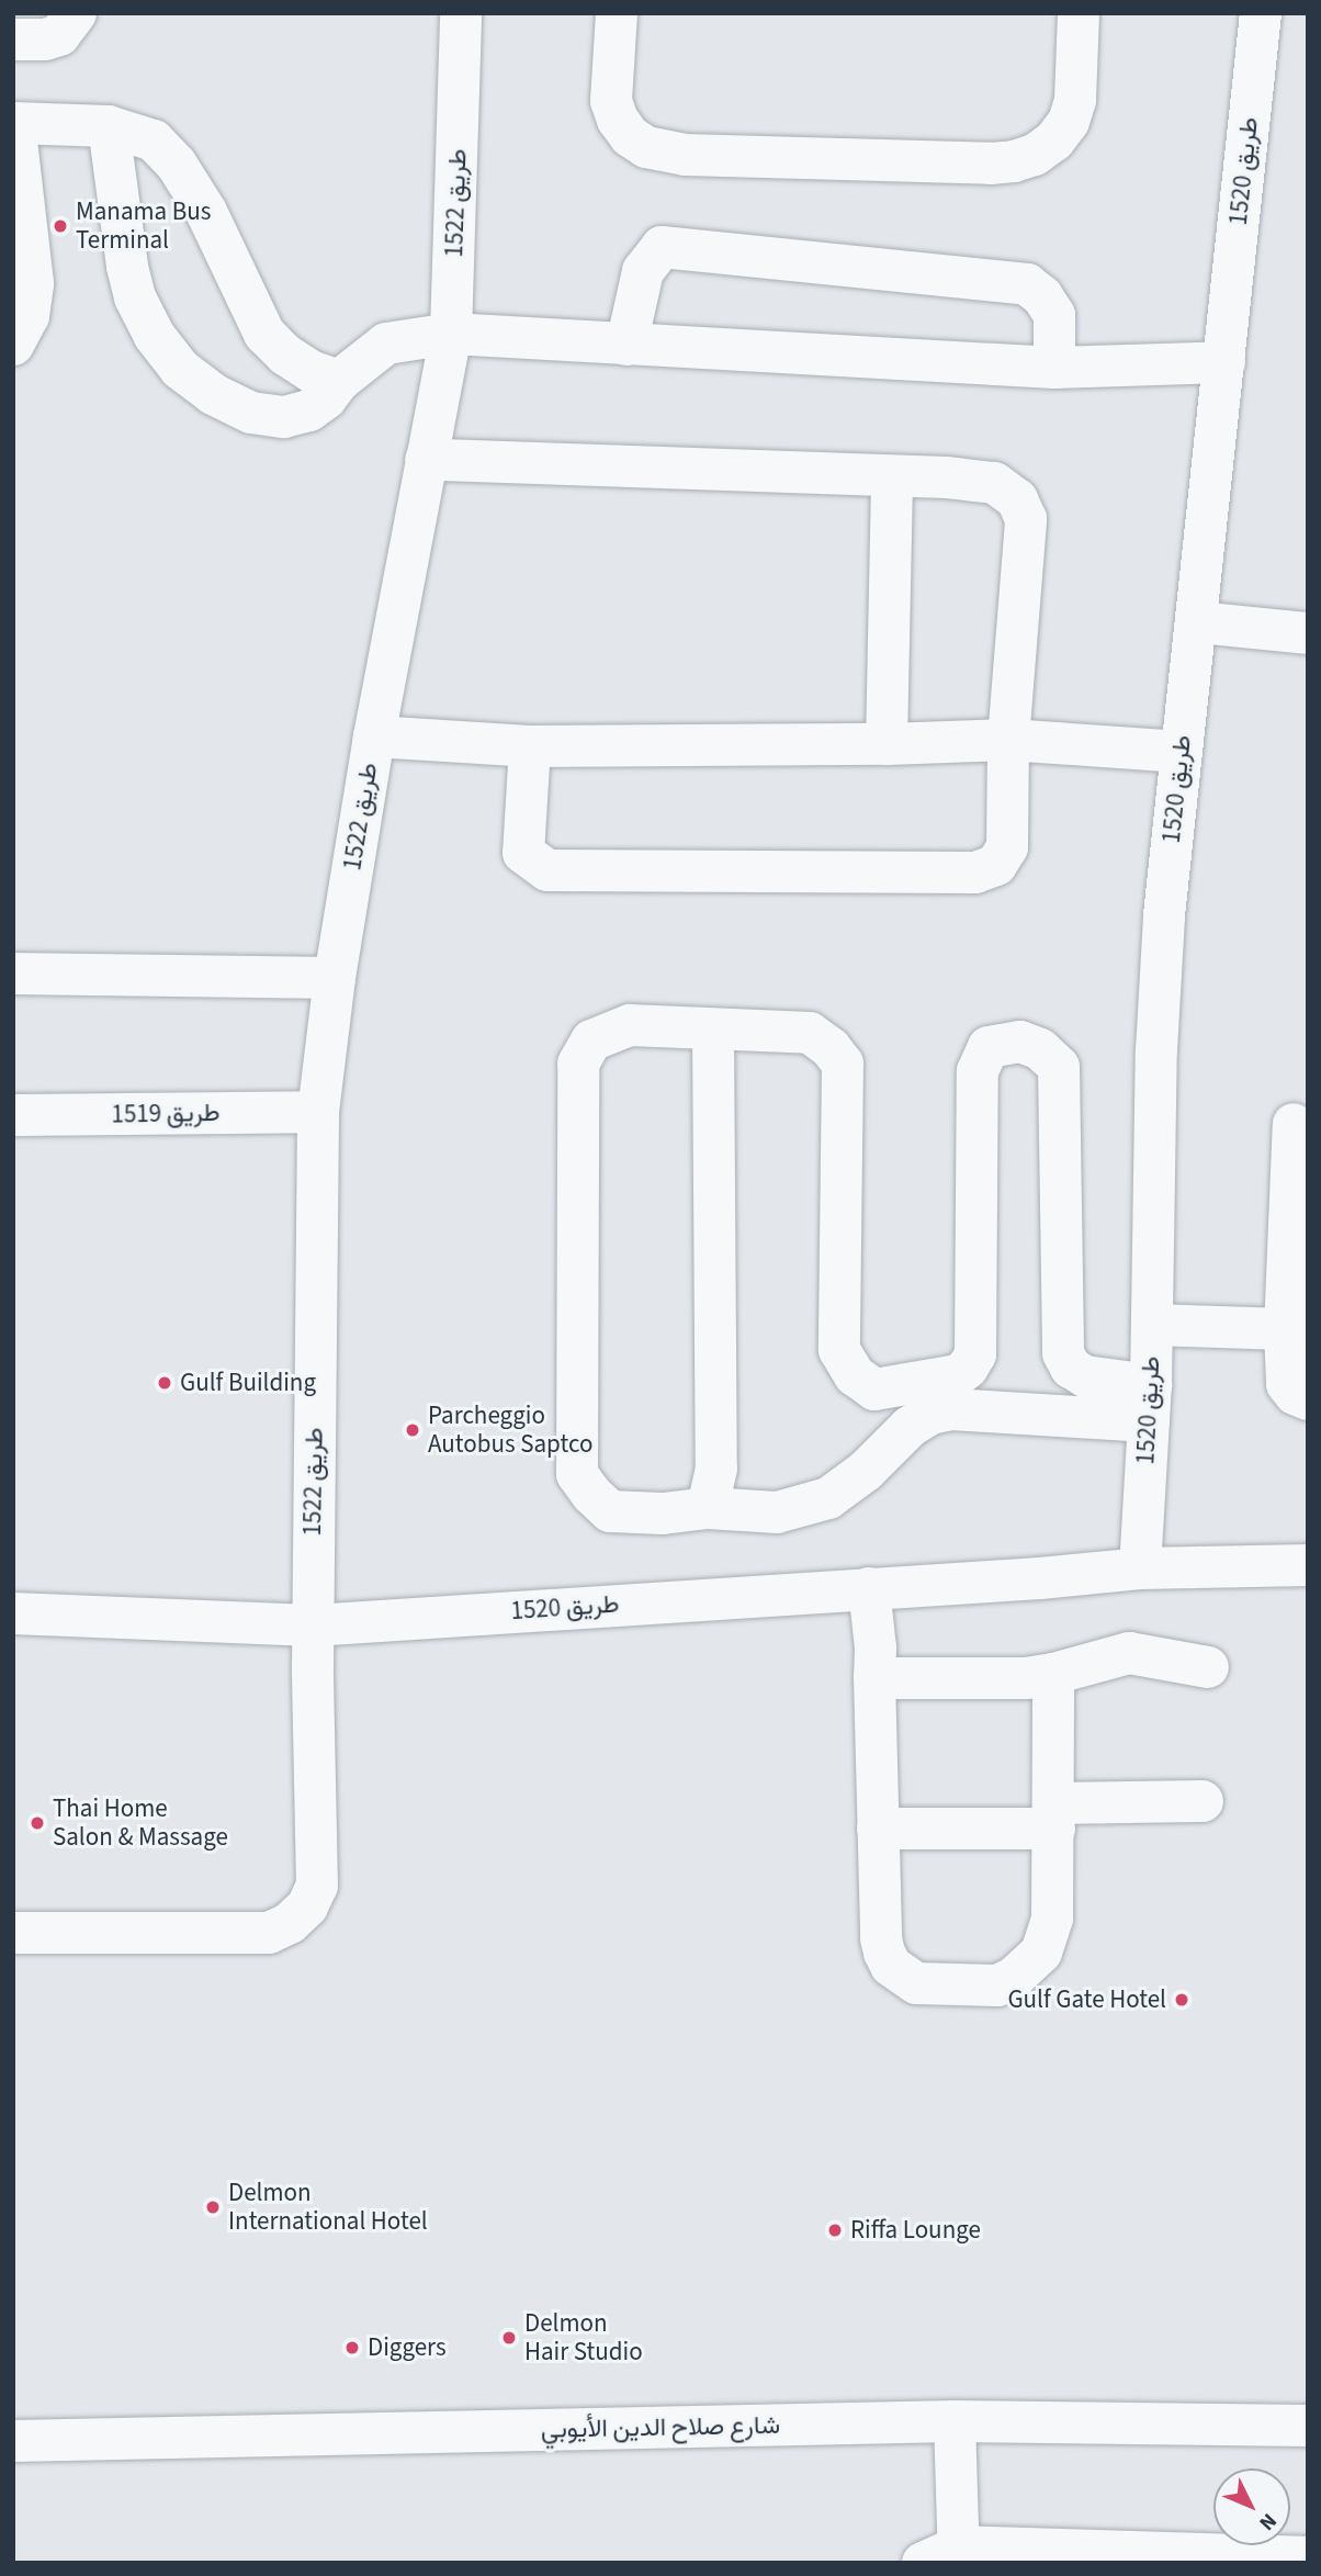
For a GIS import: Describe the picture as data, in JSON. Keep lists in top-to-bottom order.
{
  "streets": {
    "street": [
      "طريق 1520",
      "طريق 1522",
      "طريق 1519",
      "شارع صلاح الدين الأيوبي"
    ]
  },
  "crossings": [
    ["طريق 1520", "طريق 1522"],
    ["طريق 1522", "طريق 1519"]
  ],
  "places": [
    "Manama Bus Terminal",
    "Gulf Building",
    "Parcheggio Autobus Saptco",
    "Thai Home Salon & Massage",
    "Gulf Gate Hotel",
    "Delmon International Hotel",
    "Riffa Lounge",
    "Delmon Hair Studio",
    "Diggers"
  ],
  "north": "bottom right"
}
